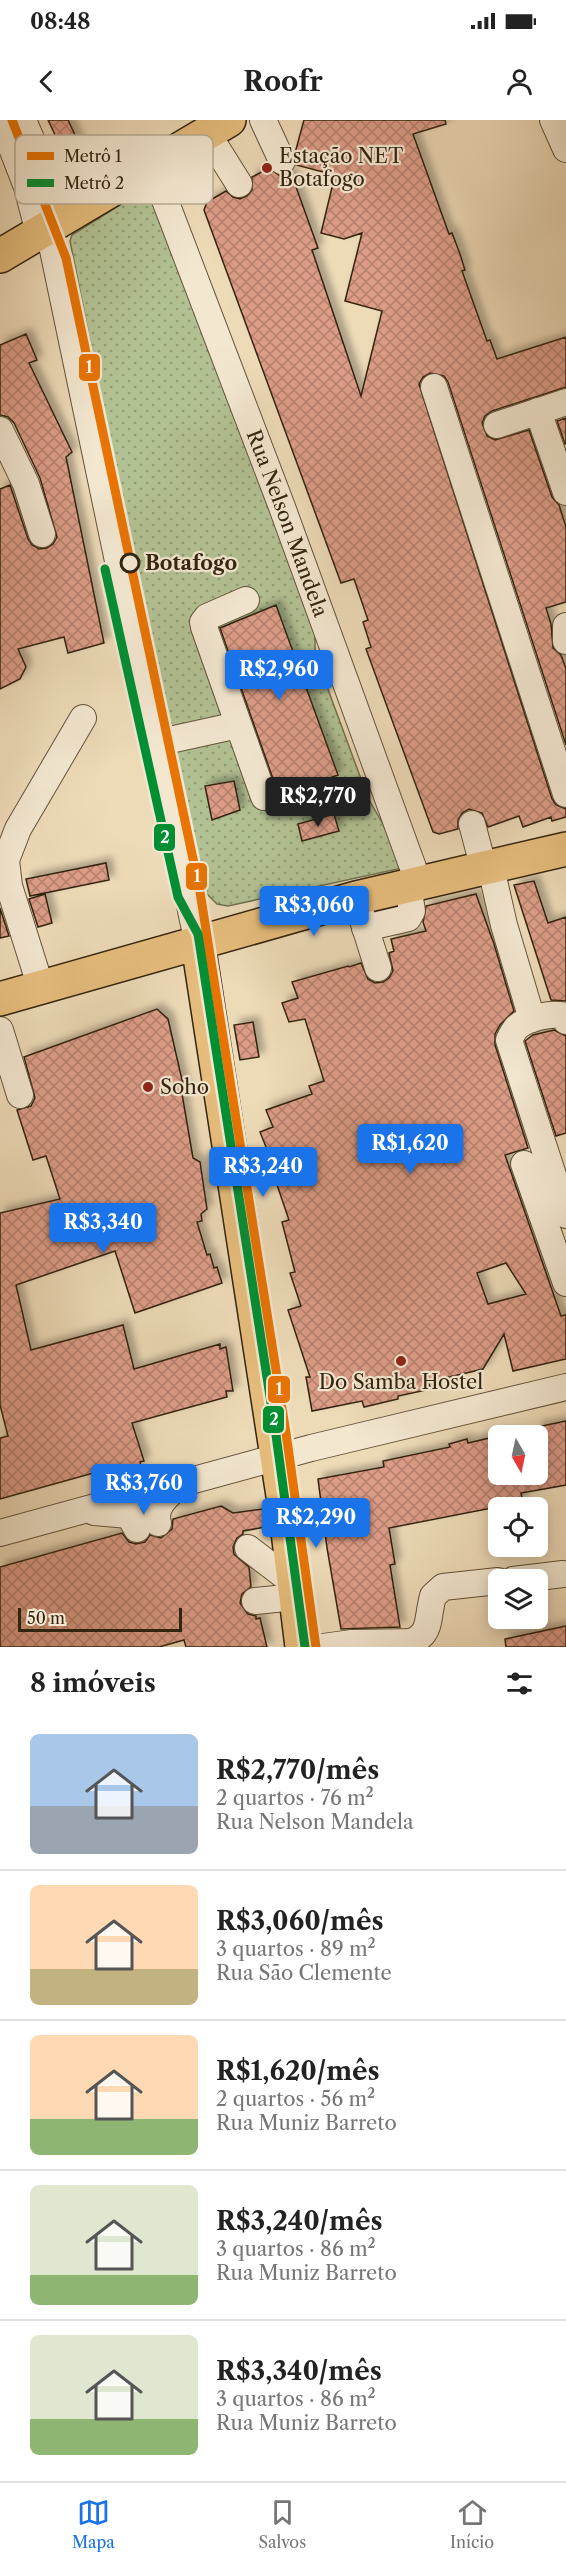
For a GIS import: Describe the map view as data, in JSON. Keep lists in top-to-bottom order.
{
  "streets": {
    "street": ["Rua Nelson Mandela"]
  },
  "places": [
    "Estação NET Botafogo",
    "Botafogo",
    "Soho",
    "Do Samba Hostel"
  ],
  "lines": ["metro line 1", "metro line 2"],
  "legend": ["Metrô 1", "Metrô 2"],
  "scale_bar": "50 m",
  "north": "bottom",
  "page": {
    "status": "08:48",
    "header": "Roofr",
    "price": [
      "R$2,960",
      "R$2,770",
      "R$3,060",
      "R$1,620",
      "R$3,240",
      "R$3,340",
      "R$3,760",
      "R$2,290"
    ],
    "scale": "50 m",
    "heading": "8 imóveis",
    "list": [
      {
        "name": "R$2,770/mês",
        "note": "2 quartos · 76 m² · Rua Nelson Mandela"
      },
      {
        "name": "R$3,060/mês",
        "note": "3 quartos · 89 m² · Rua São Clemente"
      },
      {
        "name": "R$1,620/mês",
        "note": "2 quartos · 56 m² · Rua Muniz Barreto"
      },
      {
        "name": "R$3,240/mês",
        "note": "3 quartos · 86 m² · Rua Muniz Barreto"
      },
      {
        "name": "R$3,340/mês",
        "note": "3 quartos · 86 m² · Rua Muniz Barreto"
      }
    ],
    "tabs": ["Mapa", "Salvos", "Início"]
  }
}
